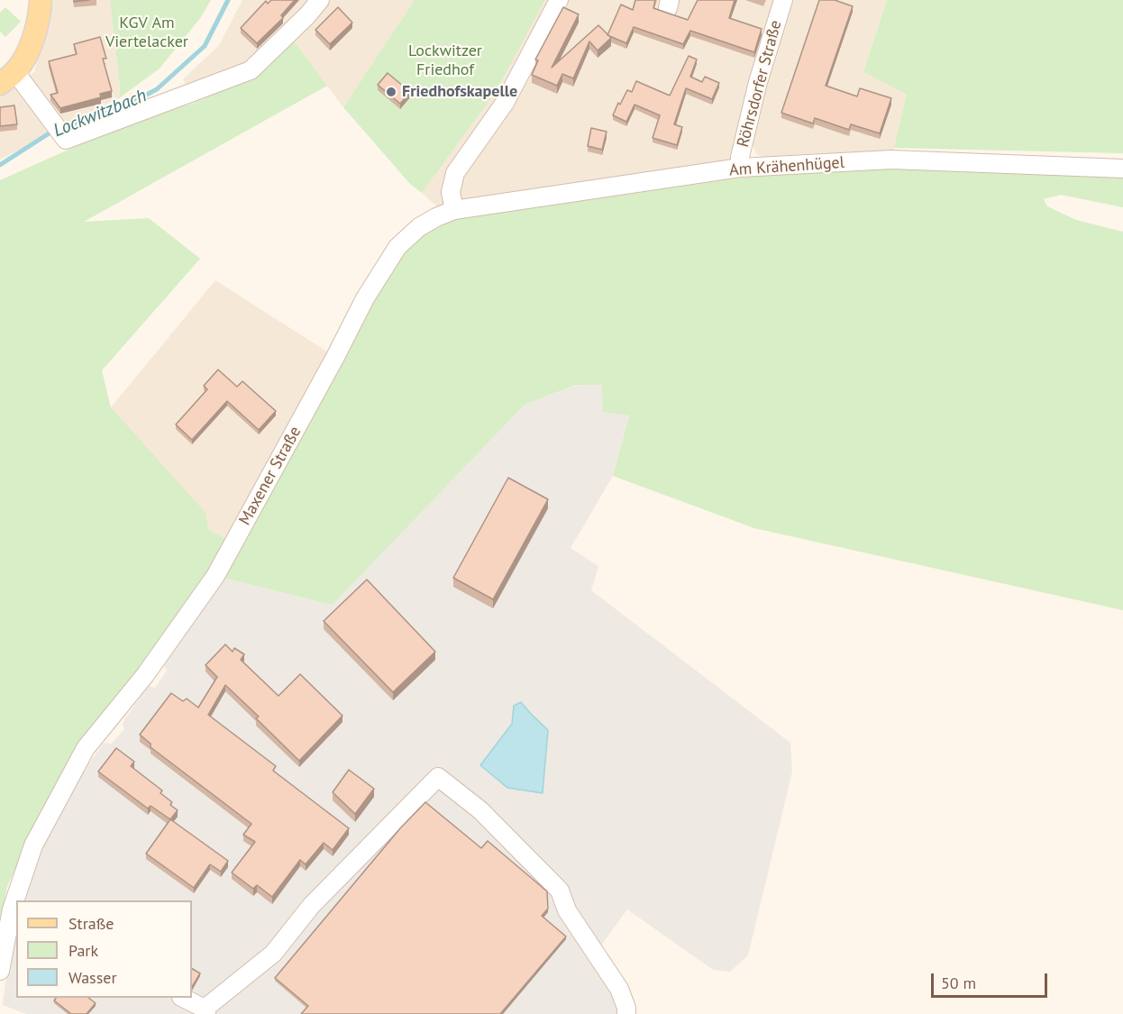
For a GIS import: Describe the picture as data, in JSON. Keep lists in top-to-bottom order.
{
  "streets": {
    "street": ["Röhrsdorfer Straße", "Am Krähenhügel", "Maxener Straße"]
  },
  "crossings": [
    ["Röhrsdorfer Straße", "Am Krähenhügel"],
    ["Am Krähenhügel", "Maxener Straße"]
  ],
  "water": ["Lockwitzbach"],
  "parks": ["KGV Am Viertelacker", "Lockwitzer Friedhof"],
  "places": ["Friedhofskapelle"],
  "legend": ["Straße", "Park", "Wasser"],
  "scale_bar": "50 m"
}
